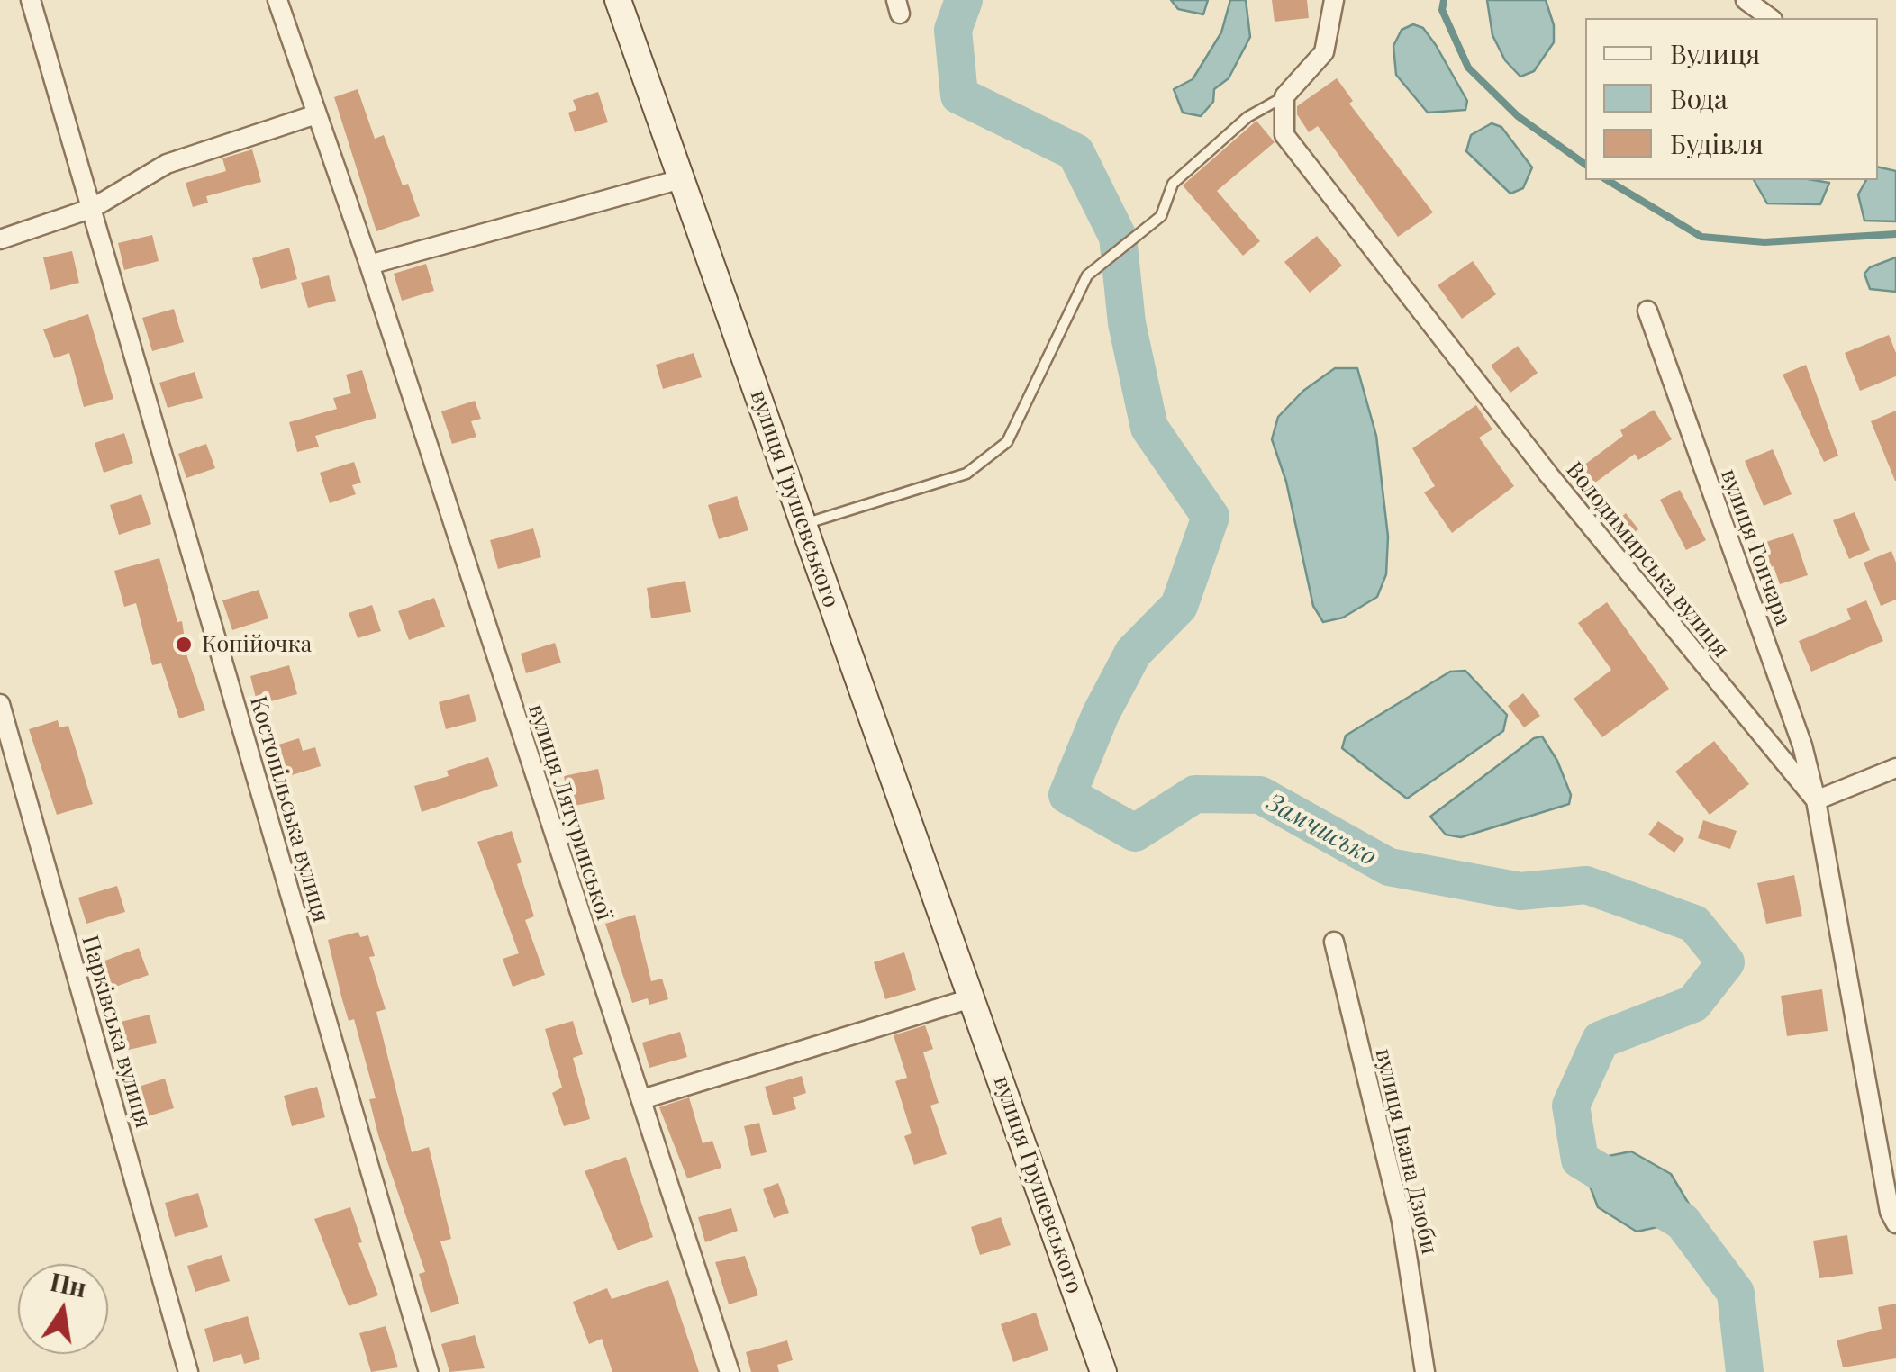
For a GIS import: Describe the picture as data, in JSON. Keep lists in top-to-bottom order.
{
  "streets": {
    "street": [
      "вулиця Грушевського",
      "вулиця Гончара",
      "Володимирська вулиця",
      "Костопільська вулиця",
      "вулиця Лятуринської",
      "Парківська вулиця",
      "вулиця Івана Дзюби"
    ]
  },
  "crossings": [
    ["вулиця Гончара", "Володимирська вулиця"]
  ],
  "water": ["Замчисько"],
  "places": ["Копійочка"],
  "legend": ["Вулиця", "Вода", "Будівля"],
  "north": "top"
}
